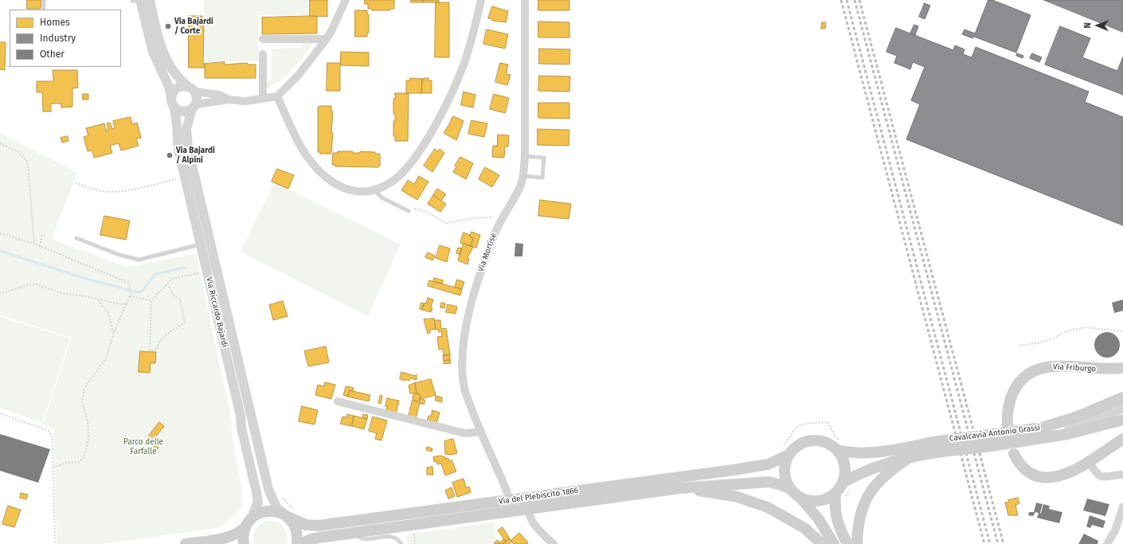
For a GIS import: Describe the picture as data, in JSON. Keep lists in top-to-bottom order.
{
  "streets": {
    "main road": ["Via Friburgo", "Cavalcavia Antonio Grassi", "Via del Plebiscito 1866"],
    "street": ["Via Mortise", "Via Riccardo Bajardi"]
  },
  "crossings": [
    ["Via Mortise", "Via del Plebiscito 1866"],
    ["Via Riccardo Bajardi", "Via del Plebiscito 1866"]
  ],
  "parks": ["Parco delle Farfalle"],
  "places": ["Via Bajardi / Corte", "Via Bajardi / Alpini"],
  "legend": ["Homes", "Industry", "Other"],
  "north": "left"
}
